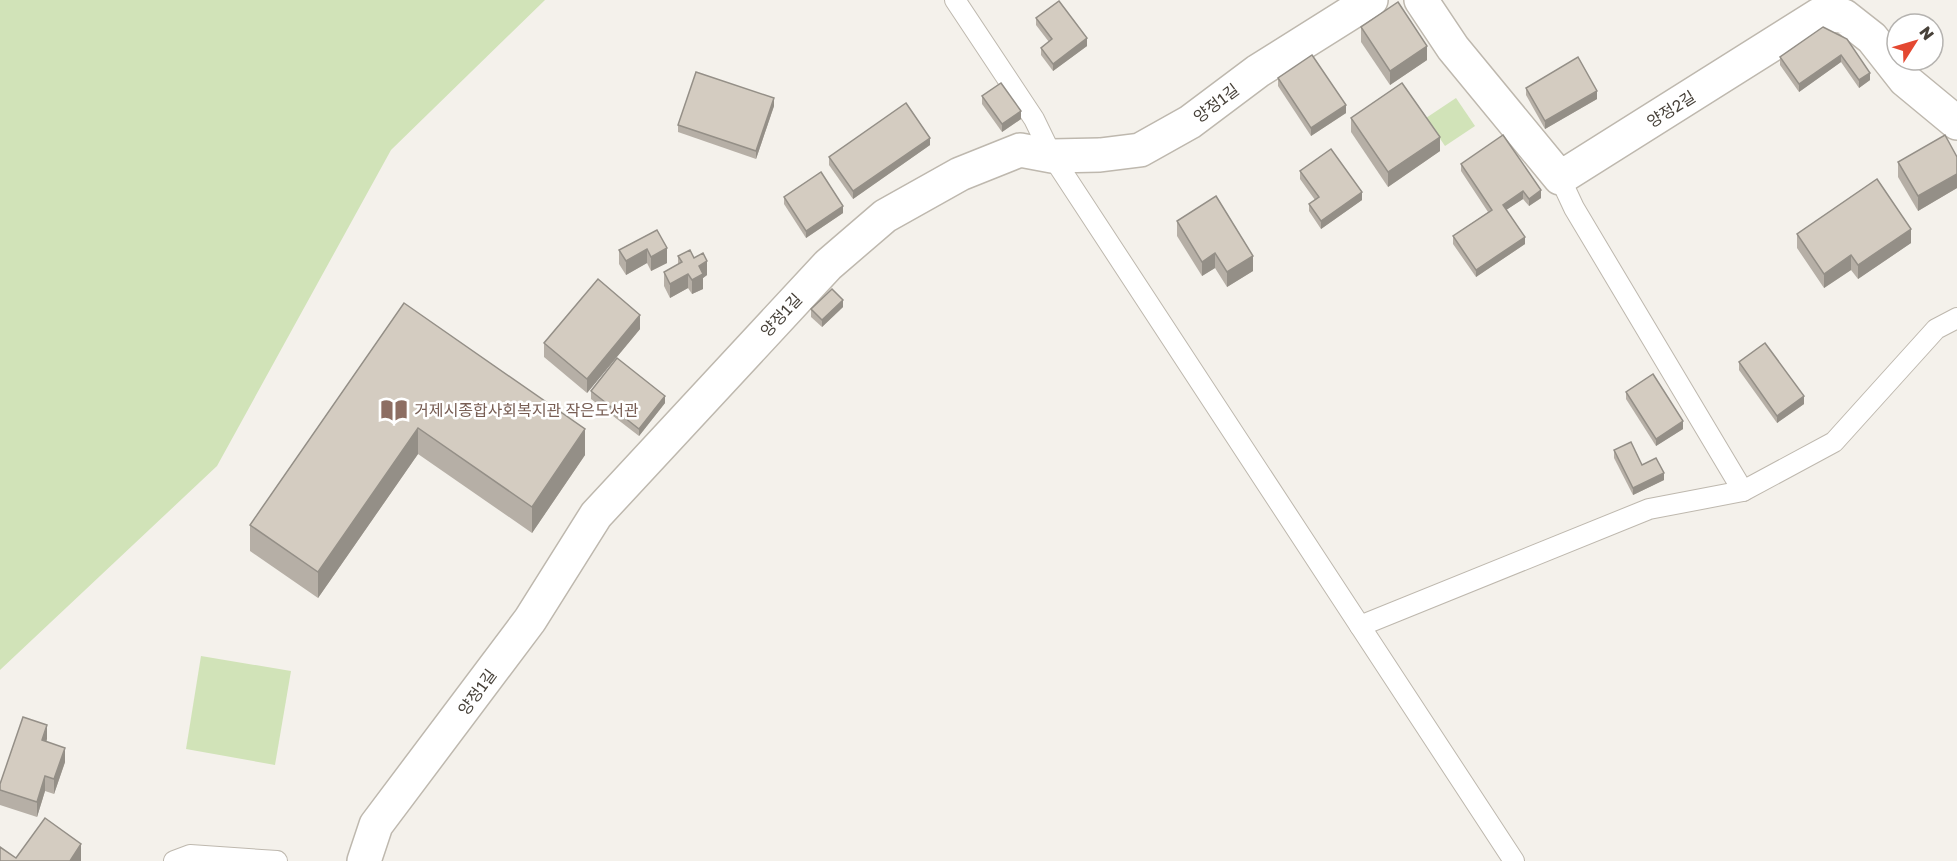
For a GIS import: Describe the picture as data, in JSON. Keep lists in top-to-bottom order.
{
  "streets": {
    "street": ["양정1길", "양정2길"]
  },
  "places": {
    "library": ["거제시종합사회복지관 작은도서관"]
  },
  "north": "top right"
}
